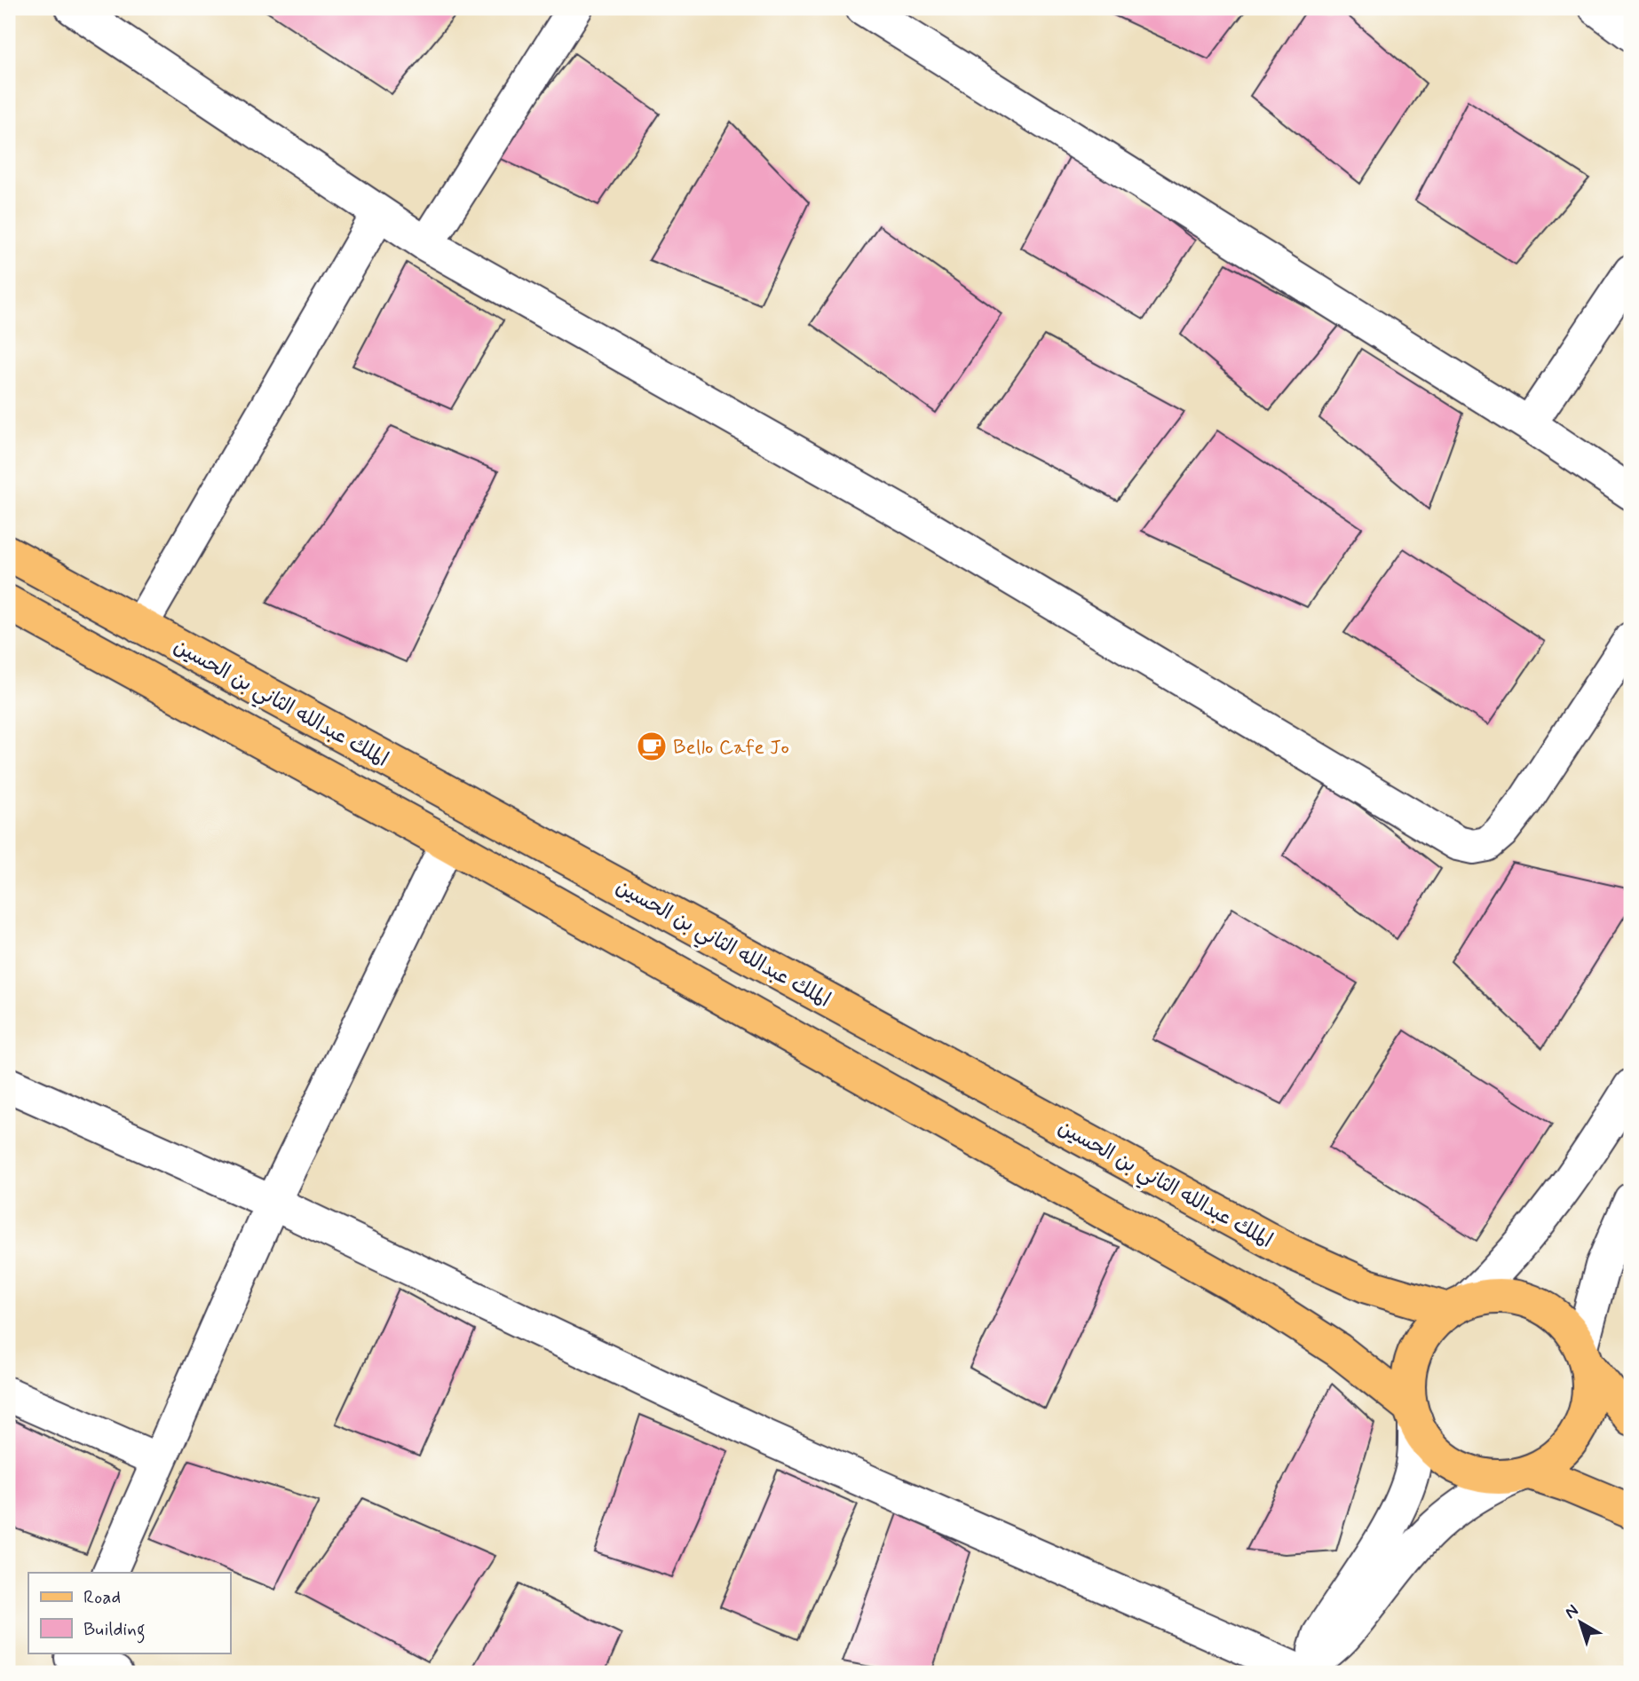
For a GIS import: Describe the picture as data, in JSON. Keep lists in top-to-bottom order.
{
  "streets": {
    "main road": ["الملك عبدالله الثاني بن الحسين"]
  },
  "places": {
    "cafe": ["Bello Cafe Jo"]
  },
  "legend": ["Road", "Building"],
  "north": "top left"
}
